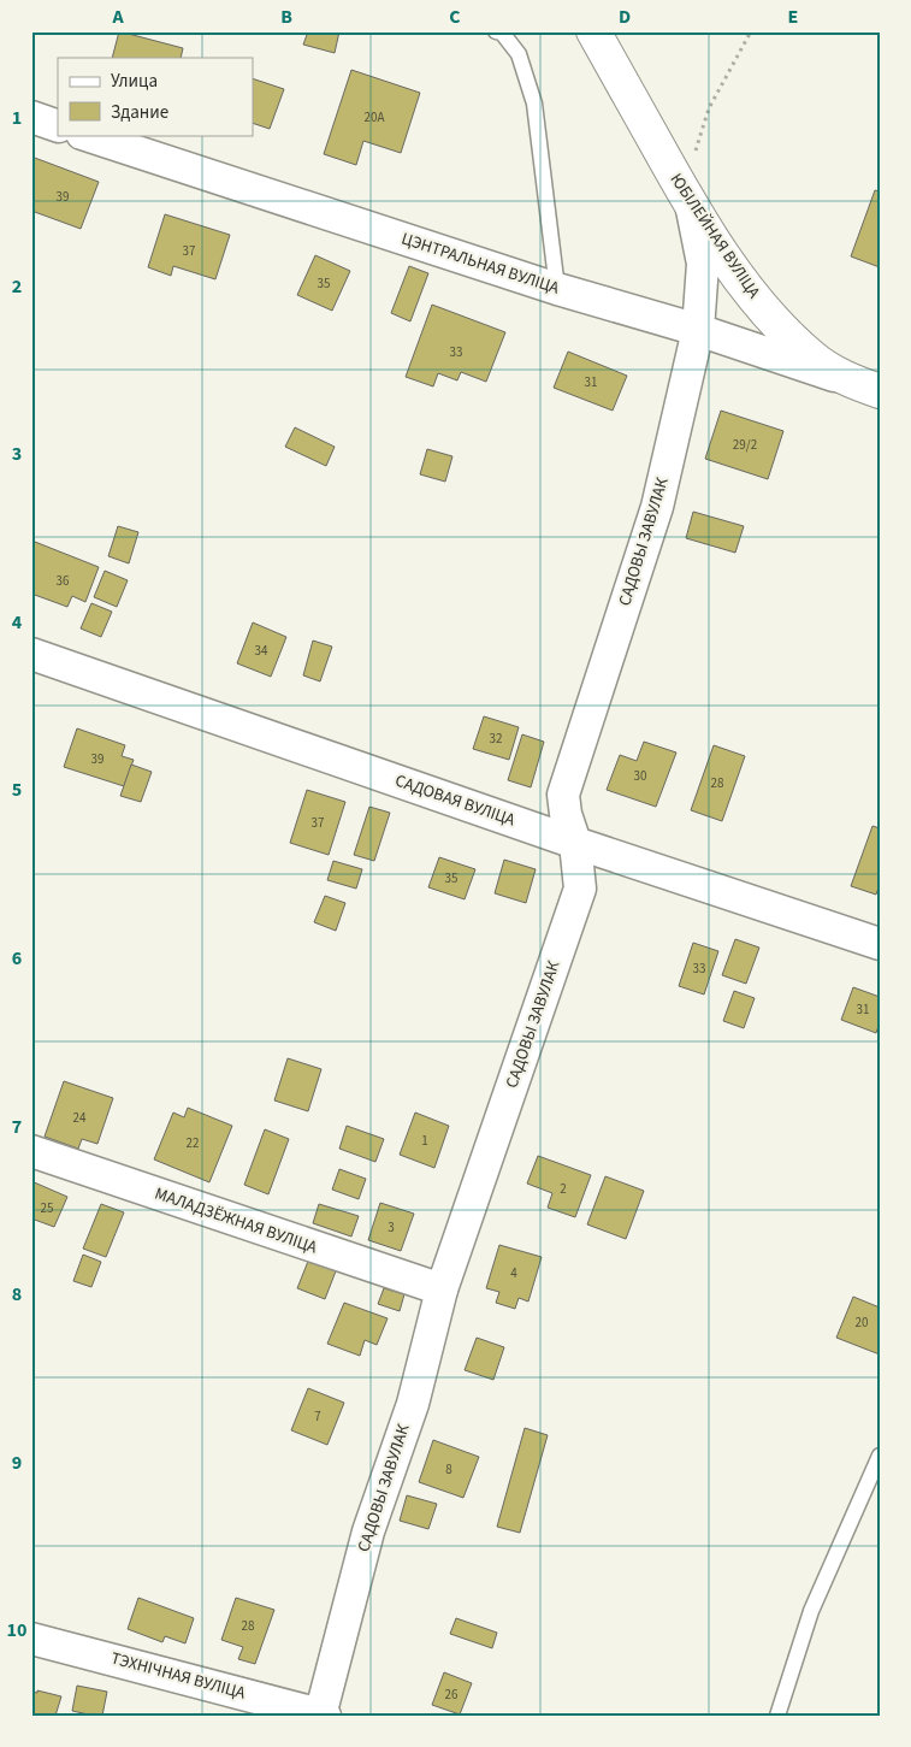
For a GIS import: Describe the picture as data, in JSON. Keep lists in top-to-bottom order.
{
  "streets": {
    "main road": ["ЮБІЛЕЙНАЯ ВУЛІЦА"],
    "street": [
      "ЦЭНТРАЛЬНАЯ ВУЛІЦА",
      "САДОВЫ ЗАВУЛАК",
      "САДОВАЯ ВУЛІЦА",
      "МАЛАДЗЁЖНАЯ ВУЛІЦА",
      "ТЭХНІЧНАЯ ВУЛІЦА"
    ]
  },
  "crossings": [
    ["ЮБІЛЕЙНАЯ ВУЛІЦА", "ЦЭНТРАЛЬНАЯ ВУЛІЦА"],
    ["ЮБІЛЕЙНАЯ ВУЛІЦА", "САДОВЫ ЗАВУЛАК"],
    ["ЦЭНТРАЛЬНАЯ ВУЛІЦА", "САДОВЫ ЗАВУЛАК"],
    ["САДОВЫ ЗАВУЛАК", "САДОВАЯ ВУЛІЦА"],
    ["САДОВЫ ЗАВУЛАК", "МАЛАДЗЁЖНАЯ ВУЛІЦА"],
    ["САДОВЫ ЗАВУЛАК", "ТЭХНІЧНАЯ ВУЛІЦА"]
  ],
  "house_numbers": [
    "20А",
    "39",
    "37",
    "35",
    "33",
    "31",
    "29/2",
    "36",
    "34",
    "32",
    "39",
    "30",
    "28",
    "37",
    "35",
    "33",
    "31",
    "24",
    "1",
    "22",
    "2",
    "25",
    "3",
    "4",
    "20",
    "7",
    "8",
    "28",
    "26"
  ],
  "legend": ["Улица", "Здание"],
  "grid": {
    "columns": [
      "A",
      "B",
      "C",
      "D",
      "E"
    ],
    "rows": [
      "1",
      "2",
      "3",
      "4",
      "5",
      "6",
      "7",
      "8",
      "9",
      "10"
    ]
  }
}
